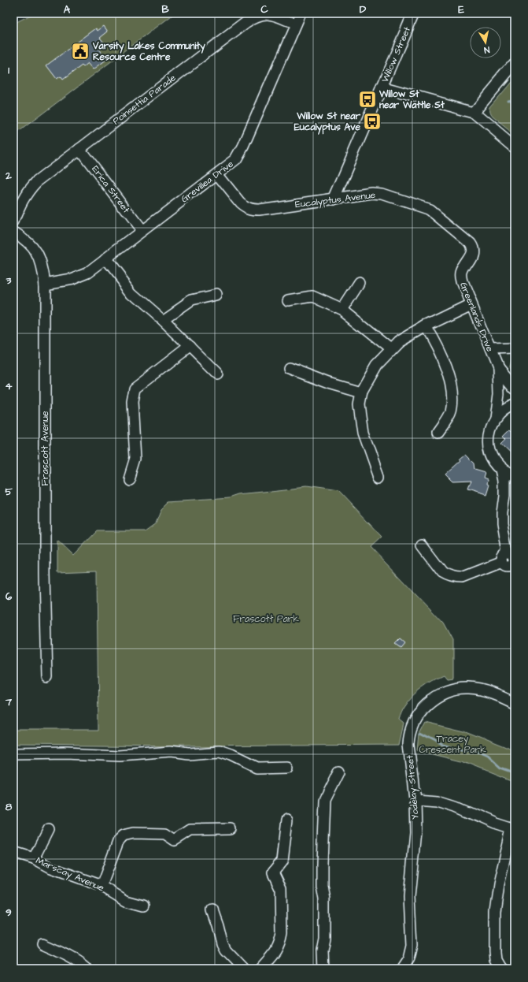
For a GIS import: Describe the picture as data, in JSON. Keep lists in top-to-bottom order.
{
  "streets": {
    "street": [
      "Willow Street",
      "Poinsettia Parade",
      "Grevillea Drive",
      "Erica Street",
      "Eucalyptus Avenue",
      "Greenlands Drive",
      "Frascott Avenue",
      "Yodelay Street",
      "Marscay Avenue"
    ]
  },
  "crossings": [
    ["Willow Street", "Eucalyptus Avenue"],
    ["Poinsettia Parade", "Grevillea Drive"],
    ["Poinsettia Parade", "Erica Street"],
    ["Grevillea Drive", "Erica Street"],
    ["Grevillea Drive", "Eucalyptus Avenue"],
    ["Grevillea Drive", "Frascott Avenue"],
    ["Eucalyptus Avenue", "Greenlands Drive"]
  ],
  "parks": ["Frascott Park", "Tracey Crescent Park"],
  "places": {
    "public building": ["Varsity Lakes Community Resource Centre"],
    "bus stop": ["Willow St near Wattle St", "Willow St near Eucalyptus Ave"]
  },
  "north": "bottom",
  "grid": {
    "columns": [
      "A",
      "B",
      "C",
      "D",
      "E"
    ],
    "rows": [
      "1",
      "2",
      "3",
      "4",
      "5",
      "6",
      "7",
      "8",
      "9"
    ]
  }
}
